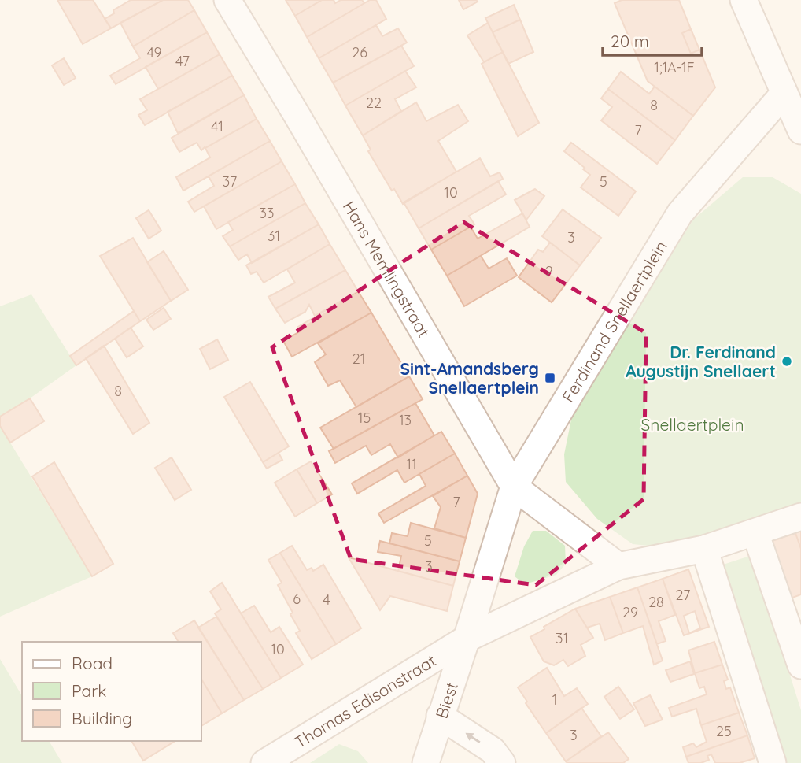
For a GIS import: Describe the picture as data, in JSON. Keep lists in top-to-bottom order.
{
  "streets": {
    "street": [
      "Hans Memlingstraat",
      "Ferdinand Snellaertplein",
      "Thomas Edisonstraat",
      "Biest"
    ]
  },
  "crossings": [
    ["Hans Memlingstraat", "Ferdinand Snellaertplein"],
    ["Thomas Edisonstraat", "Biest"]
  ],
  "parks": ["Snellaertplein"],
  "places": {
    "other": ["Dr. Ferdinand Augustijn Snellaert"],
    "transit": ["Sint-Amandsberg Snellaertplein"]
  },
  "house_numbers": [
    "49",
    "26",
    "47",
    "1;1A-1F",
    "22",
    "8",
    "41",
    "7",
    "37",
    "5",
    "10",
    "33",
    "31",
    "3",
    "2",
    "21",
    "8",
    "15",
    "13",
    "11",
    "7",
    "5",
    "3",
    "27",
    "6",
    "4",
    "28",
    "29",
    "31",
    "10",
    "1",
    "25",
    "3"
  ],
  "legend": ["Road", "Park", "Building"],
  "scale_bar": "20 m"
}
